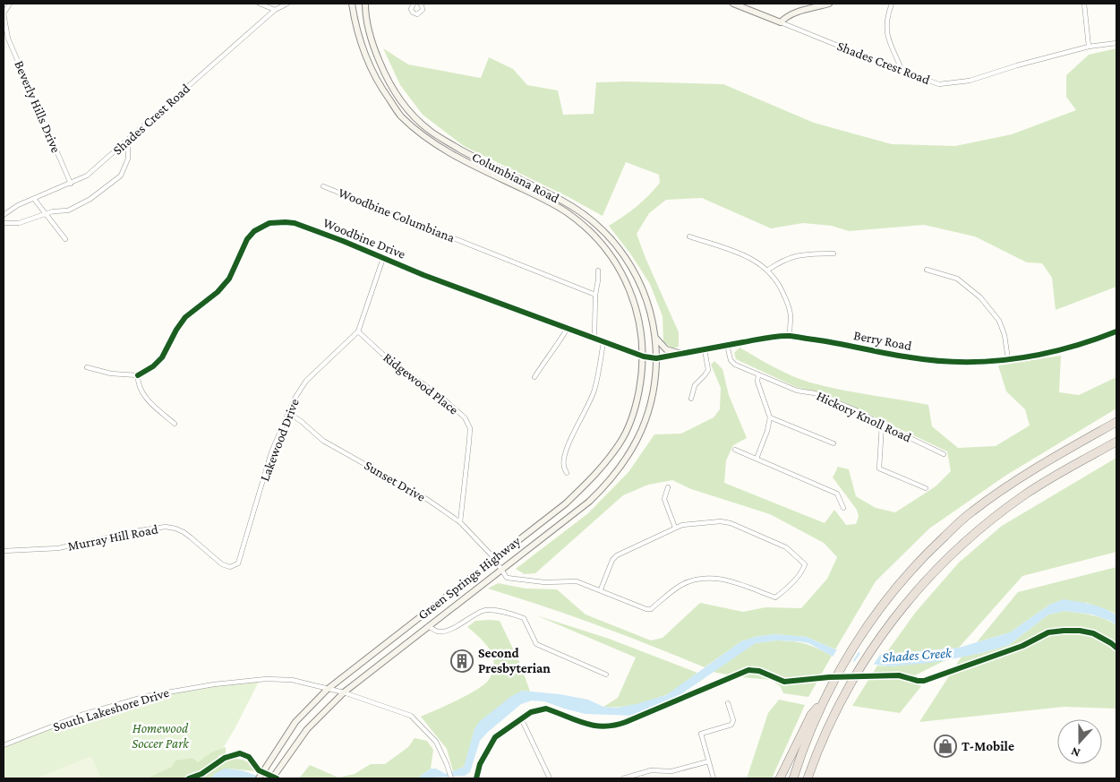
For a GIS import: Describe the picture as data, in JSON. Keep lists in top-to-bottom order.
{
  "streets": {
    "main road": ["Shades Crest Road", "Columbiana Road", "Green Springs Highway"],
    "street": [
      "Beverly Hills Drive",
      "Woodbine Columbiana",
      "Woodbine Drive",
      "Berry Road",
      "Ridgewood Place",
      "Hickory Knoll Road",
      "Lakewood Drive",
      "Sunset Drive",
      "Murray Hill Road",
      "South Lakeshore Drive"
    ]
  },
  "crossings": [
    ["Shades Crest Road", "Beverly Hills Drive"],
    ["Columbiana Road", "Woodbine Drive"],
    ["Columbiana Road", "Berry Road"],
    ["Columbiana Road", "Green Springs Highway"],
    ["Woodbine Drive", "Berry Road"],
    ["Woodbine Drive", "Lakewood Drive"],
    ["Woodbine Drive", "Green Springs Highway"],
    ["Berry Road", "Hickory Knoll Road"],
    ["Berry Road", "Green Springs Highway"],
    ["Ridgewood Place", "Lakewood Drive"],
    ["Ridgewood Place", "Sunset Drive"],
    ["Lakewood Drive", "Sunset Drive"],
    ["Lakewood Drive", "Murray Hill Road"],
    ["Sunset Drive", "Green Springs Highway"],
    ["Green Springs Highway", "South Lakeshore Drive"]
  ],
  "water": ["Shades Creek"],
  "parks": ["Homewood Soccer Park"],
  "places": {
    "building": ["Second Presbyterian"],
    "shop": ["T-Mobile"]
  },
  "north": "bottom"
}
